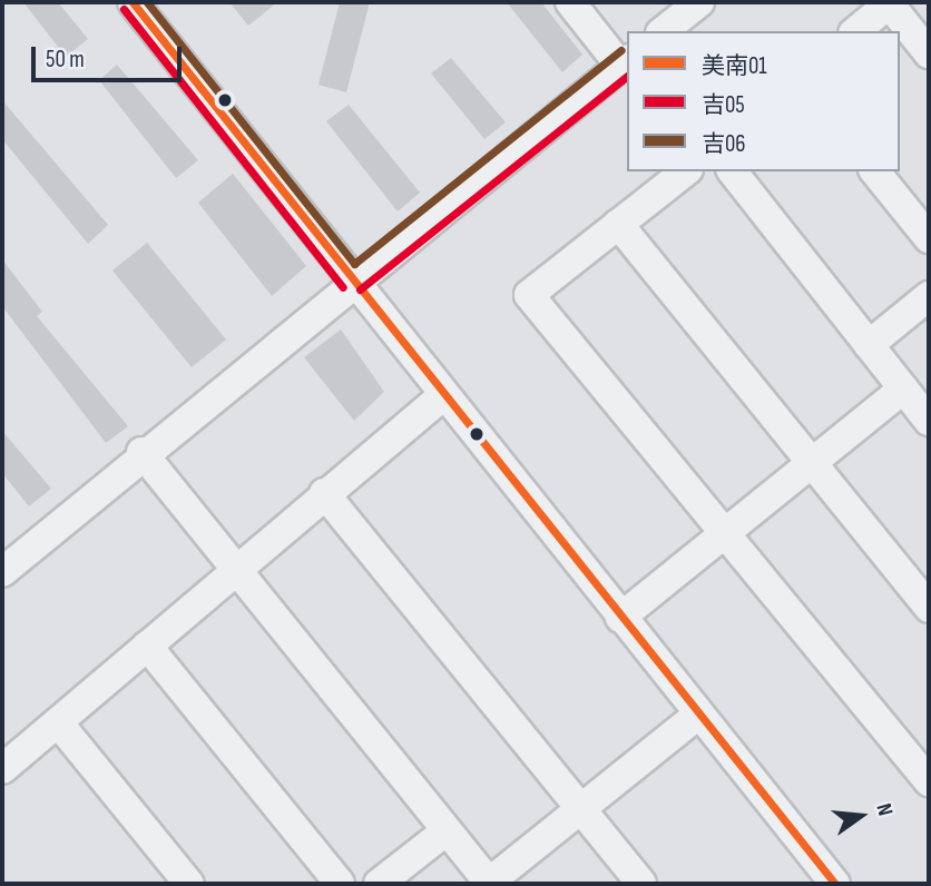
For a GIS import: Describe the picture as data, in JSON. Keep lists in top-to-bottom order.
{
  "lines": ["transit line 美南01", "transit line 吉06", "transit line 吉05"],
  "legend": ["美南01", "吉05", "吉06"],
  "scale_bar": "50 m",
  "north": "right"
}
